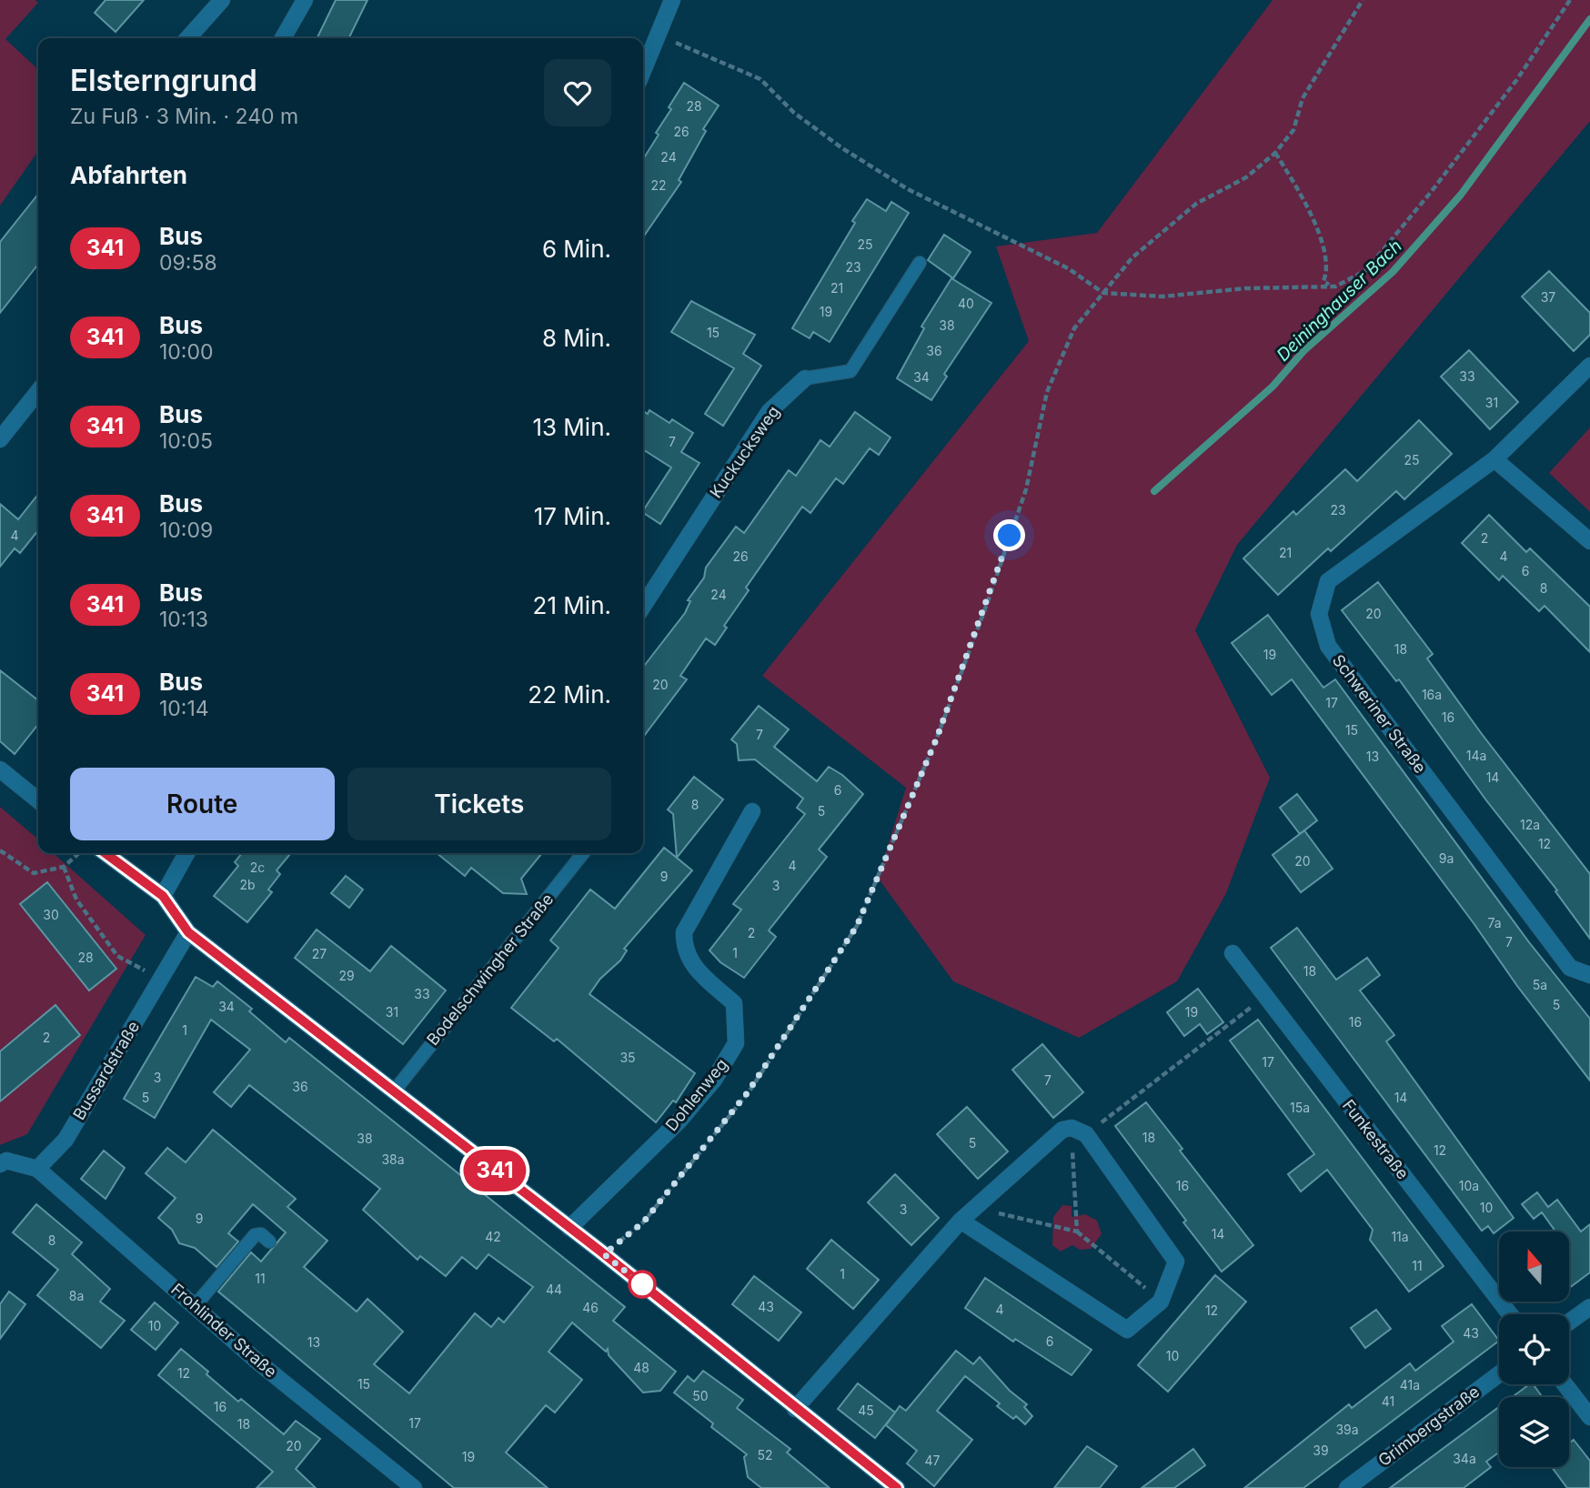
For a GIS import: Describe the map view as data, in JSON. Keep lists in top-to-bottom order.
{
  "streets": {
    "street": [
      "Kuckucksweg",
      "Schweriner Straße",
      "Bussardstraße",
      "Dohlenweg",
      "Funkestraße",
      "Frohlinder Straße",
      "Grimbergstraße"
    ],
    "lane": ["Bodelschwingher Straße"]
  },
  "crossings": [
    ["Bussardstraße", "Frohlinder Straße"]
  ],
  "water": ["Deininghauser Bach"],
  "lines": ["bus line 341"],
  "house_numbers": [
    "28",
    "26",
    "24",
    "22",
    "25",
    "23",
    "21",
    "37",
    "40",
    "19",
    "38",
    "15",
    "36",
    "33",
    "34",
    "31",
    "7",
    "25",
    "23",
    "4",
    "2",
    "21",
    "26",
    "4",
    "6",
    "8",
    "24",
    "20",
    "18",
    "19",
    "20",
    "16a",
    "17",
    "16",
    "15",
    "7",
    "14a",
    "13",
    "14",
    "6",
    "8",
    "5",
    "12a",
    "12",
    "9a",
    "20",
    "4",
    "2c",
    "9",
    "2b",
    "3",
    "30",
    "7a",
    "2",
    "7",
    "1",
    "27",
    "28",
    "18",
    "29",
    "5a",
    "33",
    "5",
    "34",
    "31",
    "19",
    "16",
    "1",
    "2",
    "35",
    "17",
    "3",
    "7",
    "36",
    "5",
    "14",
    "15a",
    "18",
    "38",
    "5",
    "12",
    "38a",
    "16",
    "10a",
    "10",
    "3",
    "9",
    "14",
    "42",
    "11a",
    "8",
    "11",
    "1",
    "11",
    "44",
    "8a",
    "43",
    "46",
    "4",
    "12",
    "10",
    "43",
    "6",
    "13",
    "10",
    "48",
    "12",
    "15",
    "41a",
    "50",
    "41",
    "16",
    "45",
    "17",
    "18",
    "39a",
    "20",
    "39",
    "52",
    "19",
    "34a",
    "47"
  ],
  "north": "top",
  "page": {
    "on_map": "341",
    "heading": [
      ["Elsterngrund", "Zu Fuß · 3 Min. · 240 m"],
      "Abfahrten"
    ],
    "list": [
      {
        "mark": "341",
        "name": "Bus",
        "note": "09:58",
        "value": "6 Min."
      },
      {
        "mark": "341",
        "name": "Bus",
        "note": "10:00",
        "value": "8 Min."
      },
      {
        "mark": "341",
        "name": "Bus",
        "note": "10:05",
        "value": "13 Min."
      },
      {
        "mark": "341",
        "name": "Bus",
        "note": "10:09",
        "value": "17 Min."
      },
      {
        "mark": "341",
        "name": "Bus",
        "note": "10:13",
        "value": "21 Min."
      },
      {
        "mark": "341",
        "name": "Bus",
        "note": "10:14",
        "value": "22 Min."
      }
    ],
    "buttons": ["Route", "Tickets"]
  }
}
